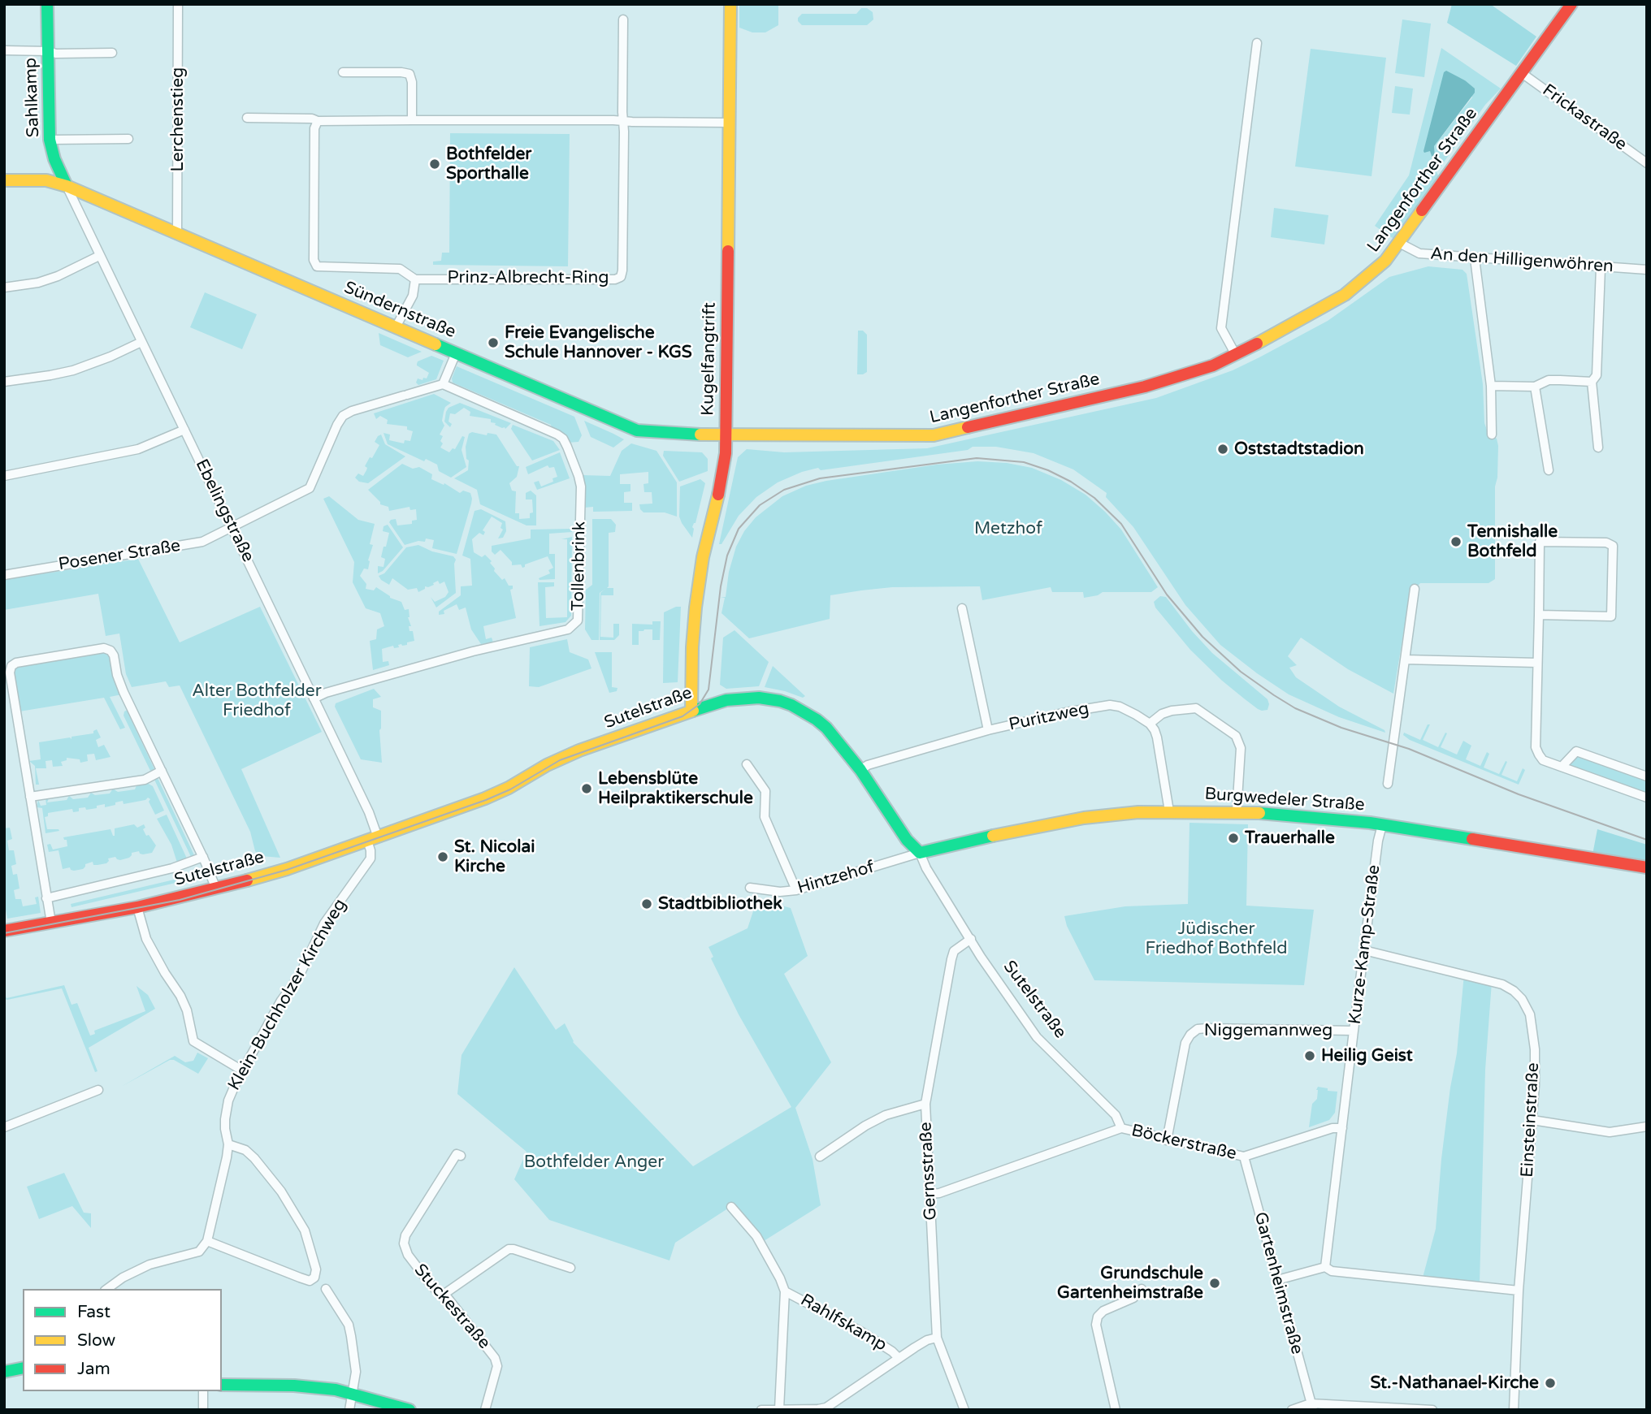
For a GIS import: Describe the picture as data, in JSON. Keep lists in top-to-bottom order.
{
  "streets": {
    "main road": [
      "Sahlkamp",
      "Langenforther Straße",
      "Sündernstraße",
      "Kugelfangtrift",
      "Sutelstraße",
      "Burgwedeler Straße"
    ],
    "street": [
      "Frickastraße",
      "Lerchenstieg",
      "An den Hilligenwöhren",
      "Prinz-Albrecht-Ring",
      "Ebelingstraße",
      "Posener Straße",
      "Tollenbrink",
      "Puritzweg",
      "Hintzehof",
      "Kurze-Kamp-Straße",
      "Klein-Buchholzer Kirchweg",
      "Niggemannweg",
      "Einsteinstraße",
      "Böckerstraße",
      "Gernsstraße",
      "Gartenheimstraße",
      "Stuckestraße",
      "Rahlfskamp"
    ]
  },
  "crossings": [
    ["Sahlkamp", "Sündernstraße"],
    ["Sahlkamp", "Ebelingstraße"],
    ["Frickastraße", "Langenforther Straße"],
    ["Lerchenstieg", "Sündernstraße"],
    ["Langenforther Straße", "An den Hilligenwöhren"],
    ["Langenforther Straße", "Sündernstraße"],
    ["Langenforther Straße", "Kugelfangtrift"],
    ["Sündernstraße", "Kugelfangtrift"],
    ["Sündernstraße", "Ebelingstraße"],
    ["Kugelfangtrift", "Sutelstraße"],
    ["Ebelingstraße", "Posener Straße"],
    ["Ebelingstraße", "Tollenbrink"],
    ["Ebelingstraße", "Sutelstraße"],
    ["Ebelingstraße", "Klein-Buchholzer Kirchweg"],
    ["Sutelstraße", "Puritzweg"],
    ["Sutelstraße", "Burgwedeler Straße"],
    ["Sutelstraße", "Hintzehof"],
    ["Sutelstraße", "Klein-Buchholzer Kirchweg"],
    ["Sutelstraße", "Böckerstraße"],
    ["Sutelstraße", "Gernsstraße"],
    ["Burgwedeler Straße", "Hintzehof"],
    ["Burgwedeler Straße", "Kurze-Kamp-Straße"],
    ["Kurze-Kamp-Straße", "Niggemannweg"],
    ["Kurze-Kamp-Straße", "Einsteinstraße"],
    ["Kurze-Kamp-Straße", "Böckerstraße"],
    ["Niggemannweg", "Böckerstraße"],
    ["Böckerstraße", "Gernsstraße"],
    ["Böckerstraße", "Gartenheimstraße"]
  ],
  "parks": [
    "Metzhof",
    "Alter Bothfelder Friedhof",
    "Jüdischer Friedhof Bothfeld",
    "Bothfelder Anger"
  ],
  "places": [
    "Bothfelder Sporthalle",
    "Freie Evangelische Schule Hannover - KGS",
    "Oststadtstadion",
    "Tennishalle Bothfeld",
    "Lebensblüte Heilpraktikerschule",
    "Trauerhalle",
    "St. Nicolai Kirche",
    "Stadtbibliothek",
    "Heilig Geist",
    "Grundschule Gartenheimstraße",
    "St.-Nathanael-Kirche"
  ],
  "legend": ["Fast", "Slow", "Jam"]
}
